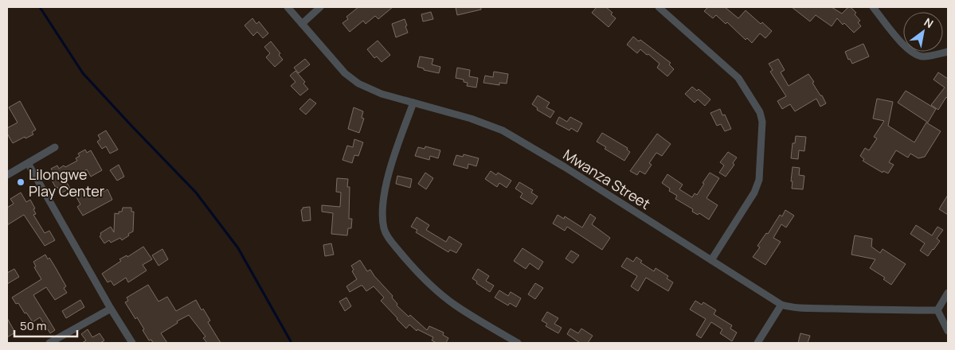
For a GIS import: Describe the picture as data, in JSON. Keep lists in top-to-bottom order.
{
  "streets": {
    "street": ["Mwanza Street"]
  },
  "places": ["Lilongwe Play Center"],
  "scale_bar": "50 m",
  "north": "top right"
}
